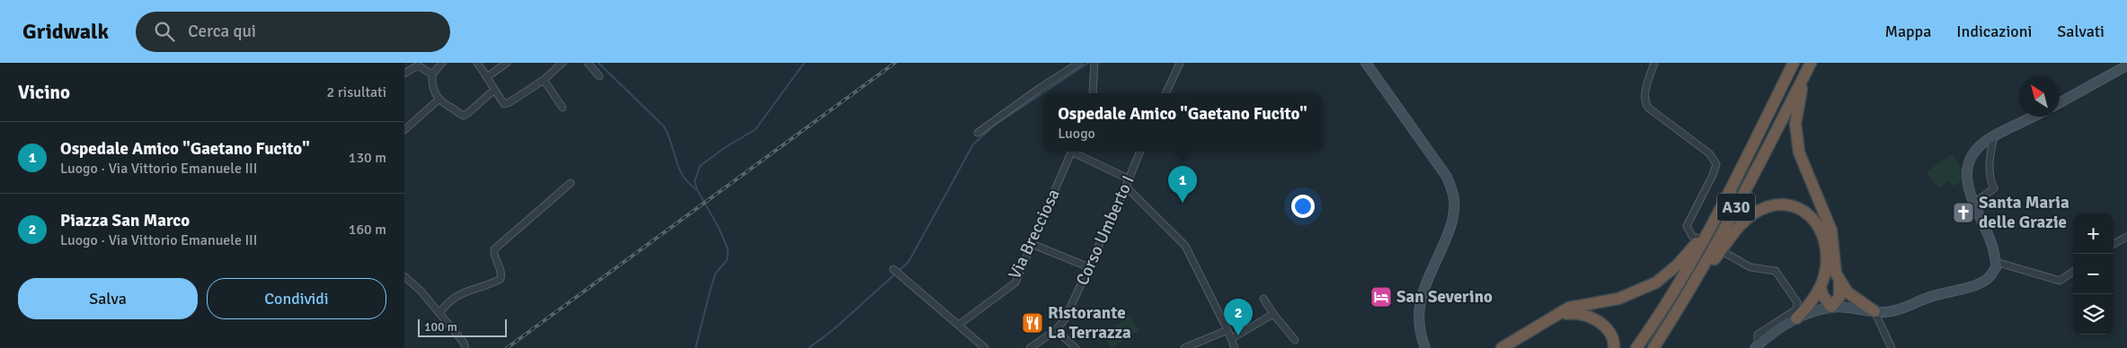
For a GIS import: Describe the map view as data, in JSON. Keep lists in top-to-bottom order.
{
  "streets": {
    "highway": ["A30"],
    "street": ["Corso Umberto I", "Via Brecciosa"]
  },
  "places": {
    "church": ["Santa Maria delle Grazie"],
    "hotel": ["San Severino"],
    "restaurant": ["Ristorante La Terrazza"]
  },
  "scale_bar": "100 m",
  "north": "top left",
  "page": {
    "header": "Gridwalk",
    "search": "Cerca qui",
    "nav": ["Mappa", "Indicazioni", "Salvati"],
    "heading": ["Vicino", "2 risultati"],
    "popup": ["Ospedale Amico \"Gaetano Fucito\"", "Luogo"],
    "list": [
      {
        "mark": "1",
        "name": "Ospedale Amico \"Gaetano Fucito\"",
        "note": "Luogo · Via Vittorio Emanuele III",
        "value": "130 m"
      },
      {
        "mark": "2",
        "name": "Piazza San Marco",
        "note": "Luogo · Via Vittorio Emanuele III",
        "value": "160 m"
      }
    ],
    "pins": ["1", "2"],
    "map_buttons": ["+", "−"],
    "buttons": ["Salva", "Condividi"],
    "scale": "100 m"
  }
}
